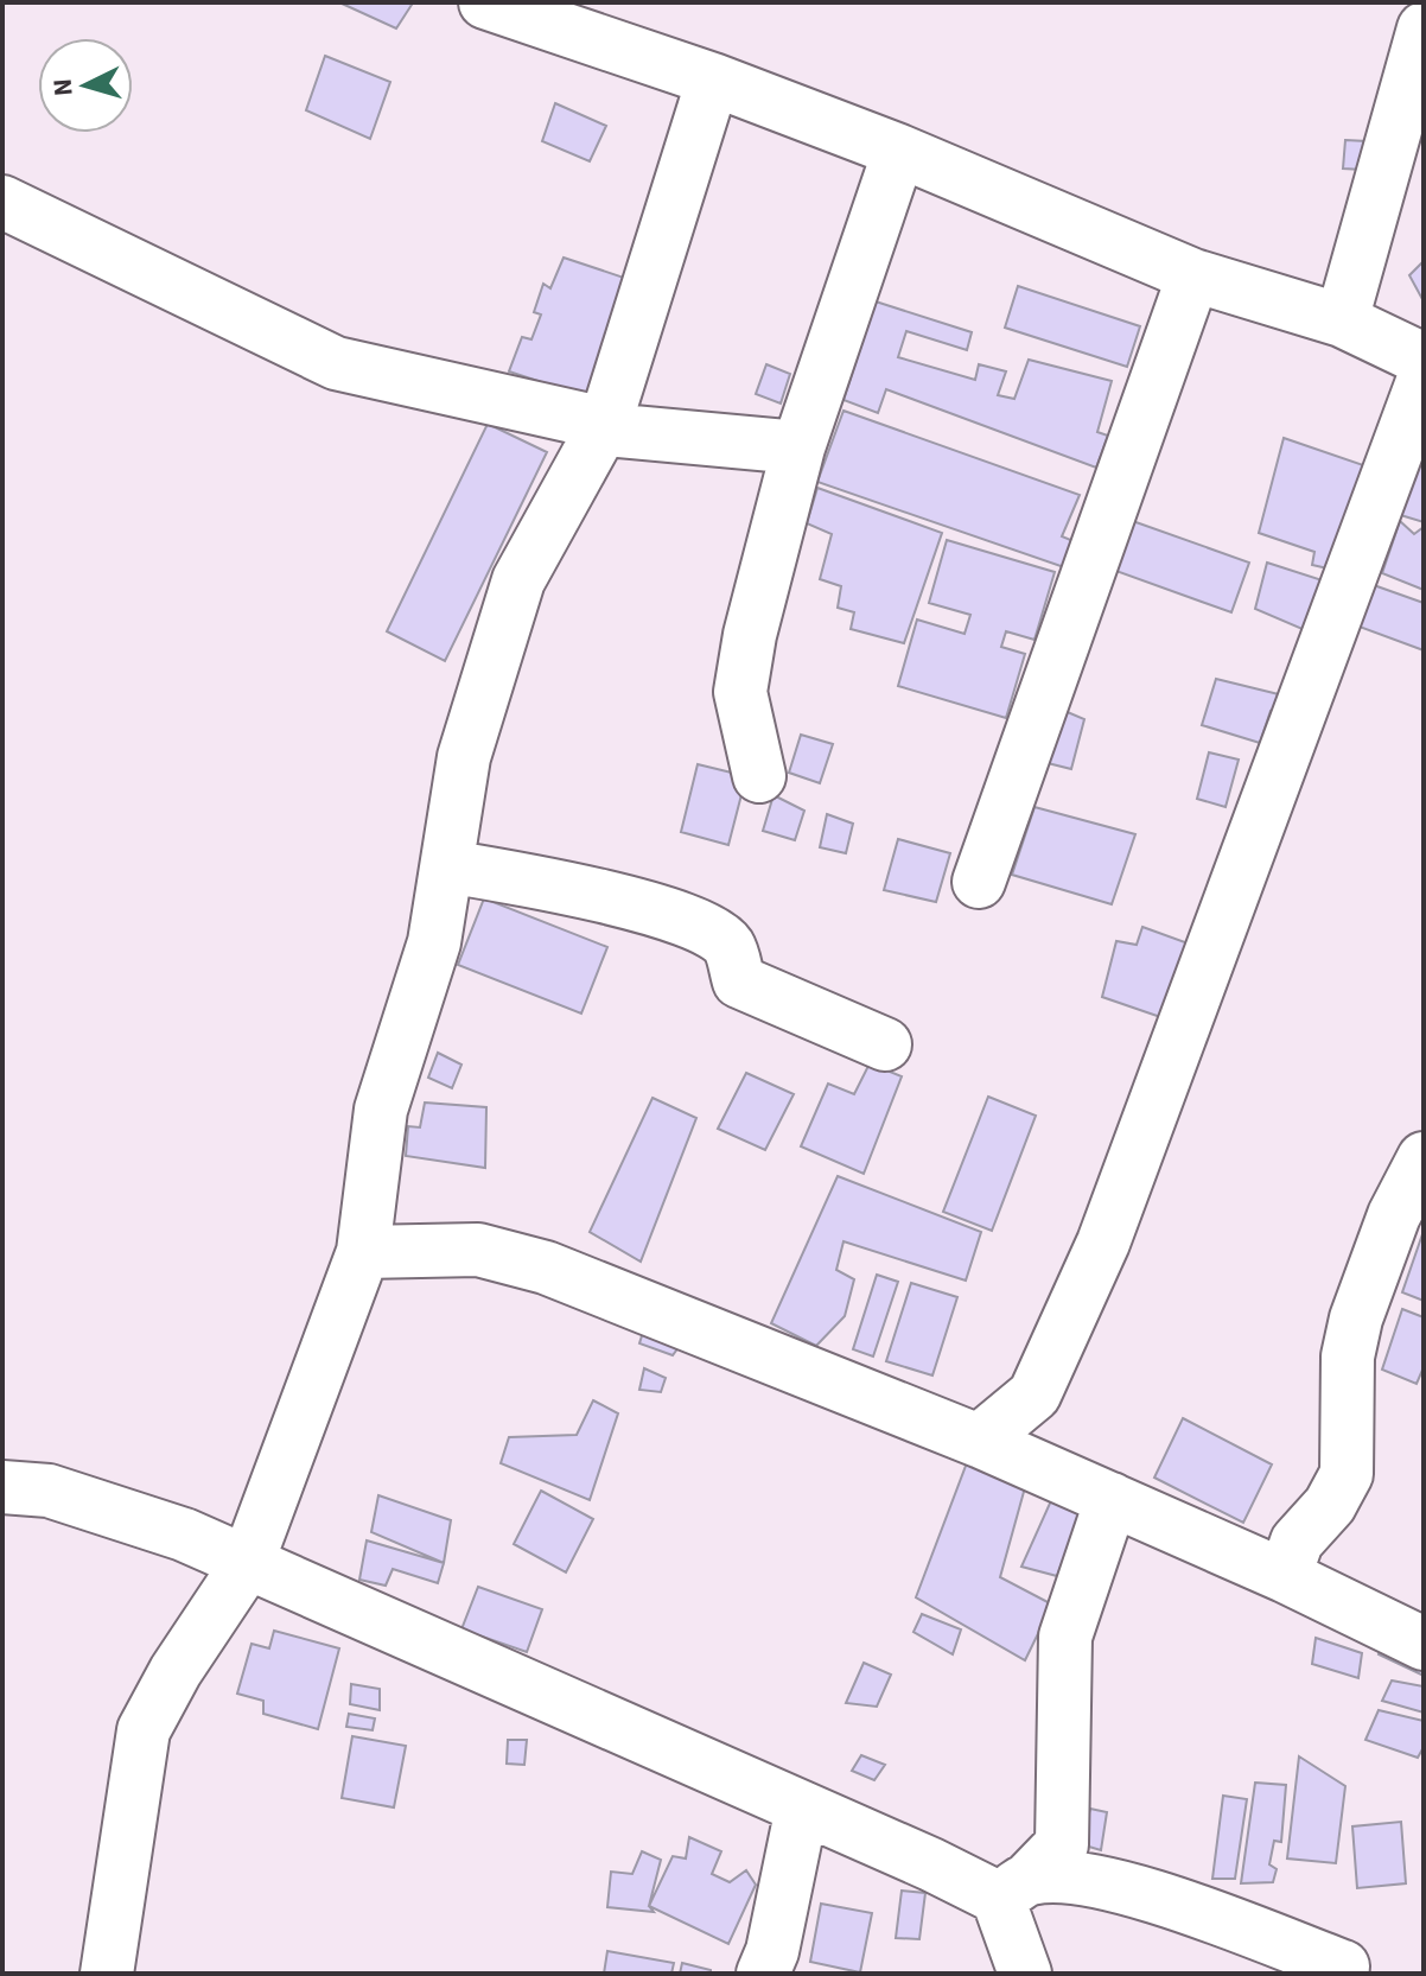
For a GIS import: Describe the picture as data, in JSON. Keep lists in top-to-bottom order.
{
  "north": "left"
}
